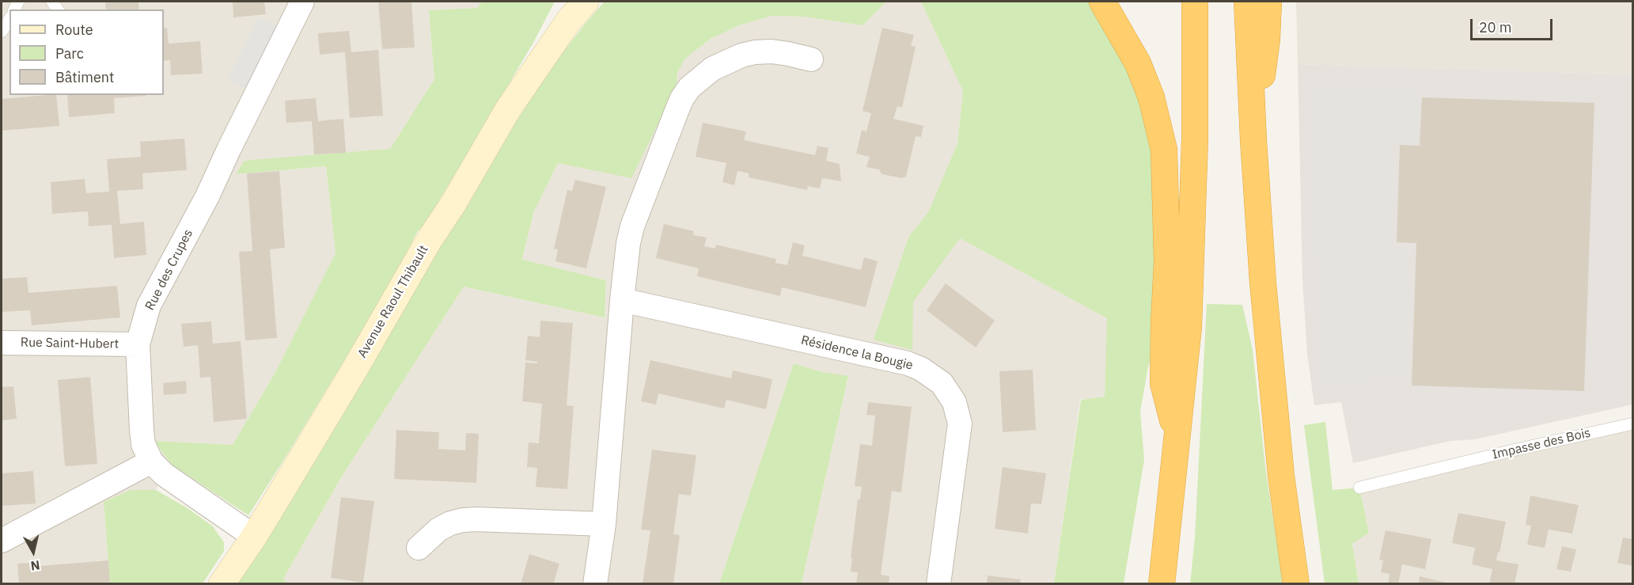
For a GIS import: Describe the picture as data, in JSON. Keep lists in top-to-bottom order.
{
  "streets": {
    "street": [
      "Rue des Crupes",
      "Avenue Raoul Thibault",
      "Rue Saint-Hubert",
      "Résidence la Bougie"
    ],
    "lane": ["Impasse des Bois"]
  },
  "crossings": [
    ["Rue des Crupes", "Avenue Raoul Thibault"],
    ["Rue des Crupes", "Rue Saint-Hubert"]
  ],
  "legend": ["Route", "Parc", "Bâtiment"],
  "scale_bar": "20 m",
  "north": "bottom"
}
